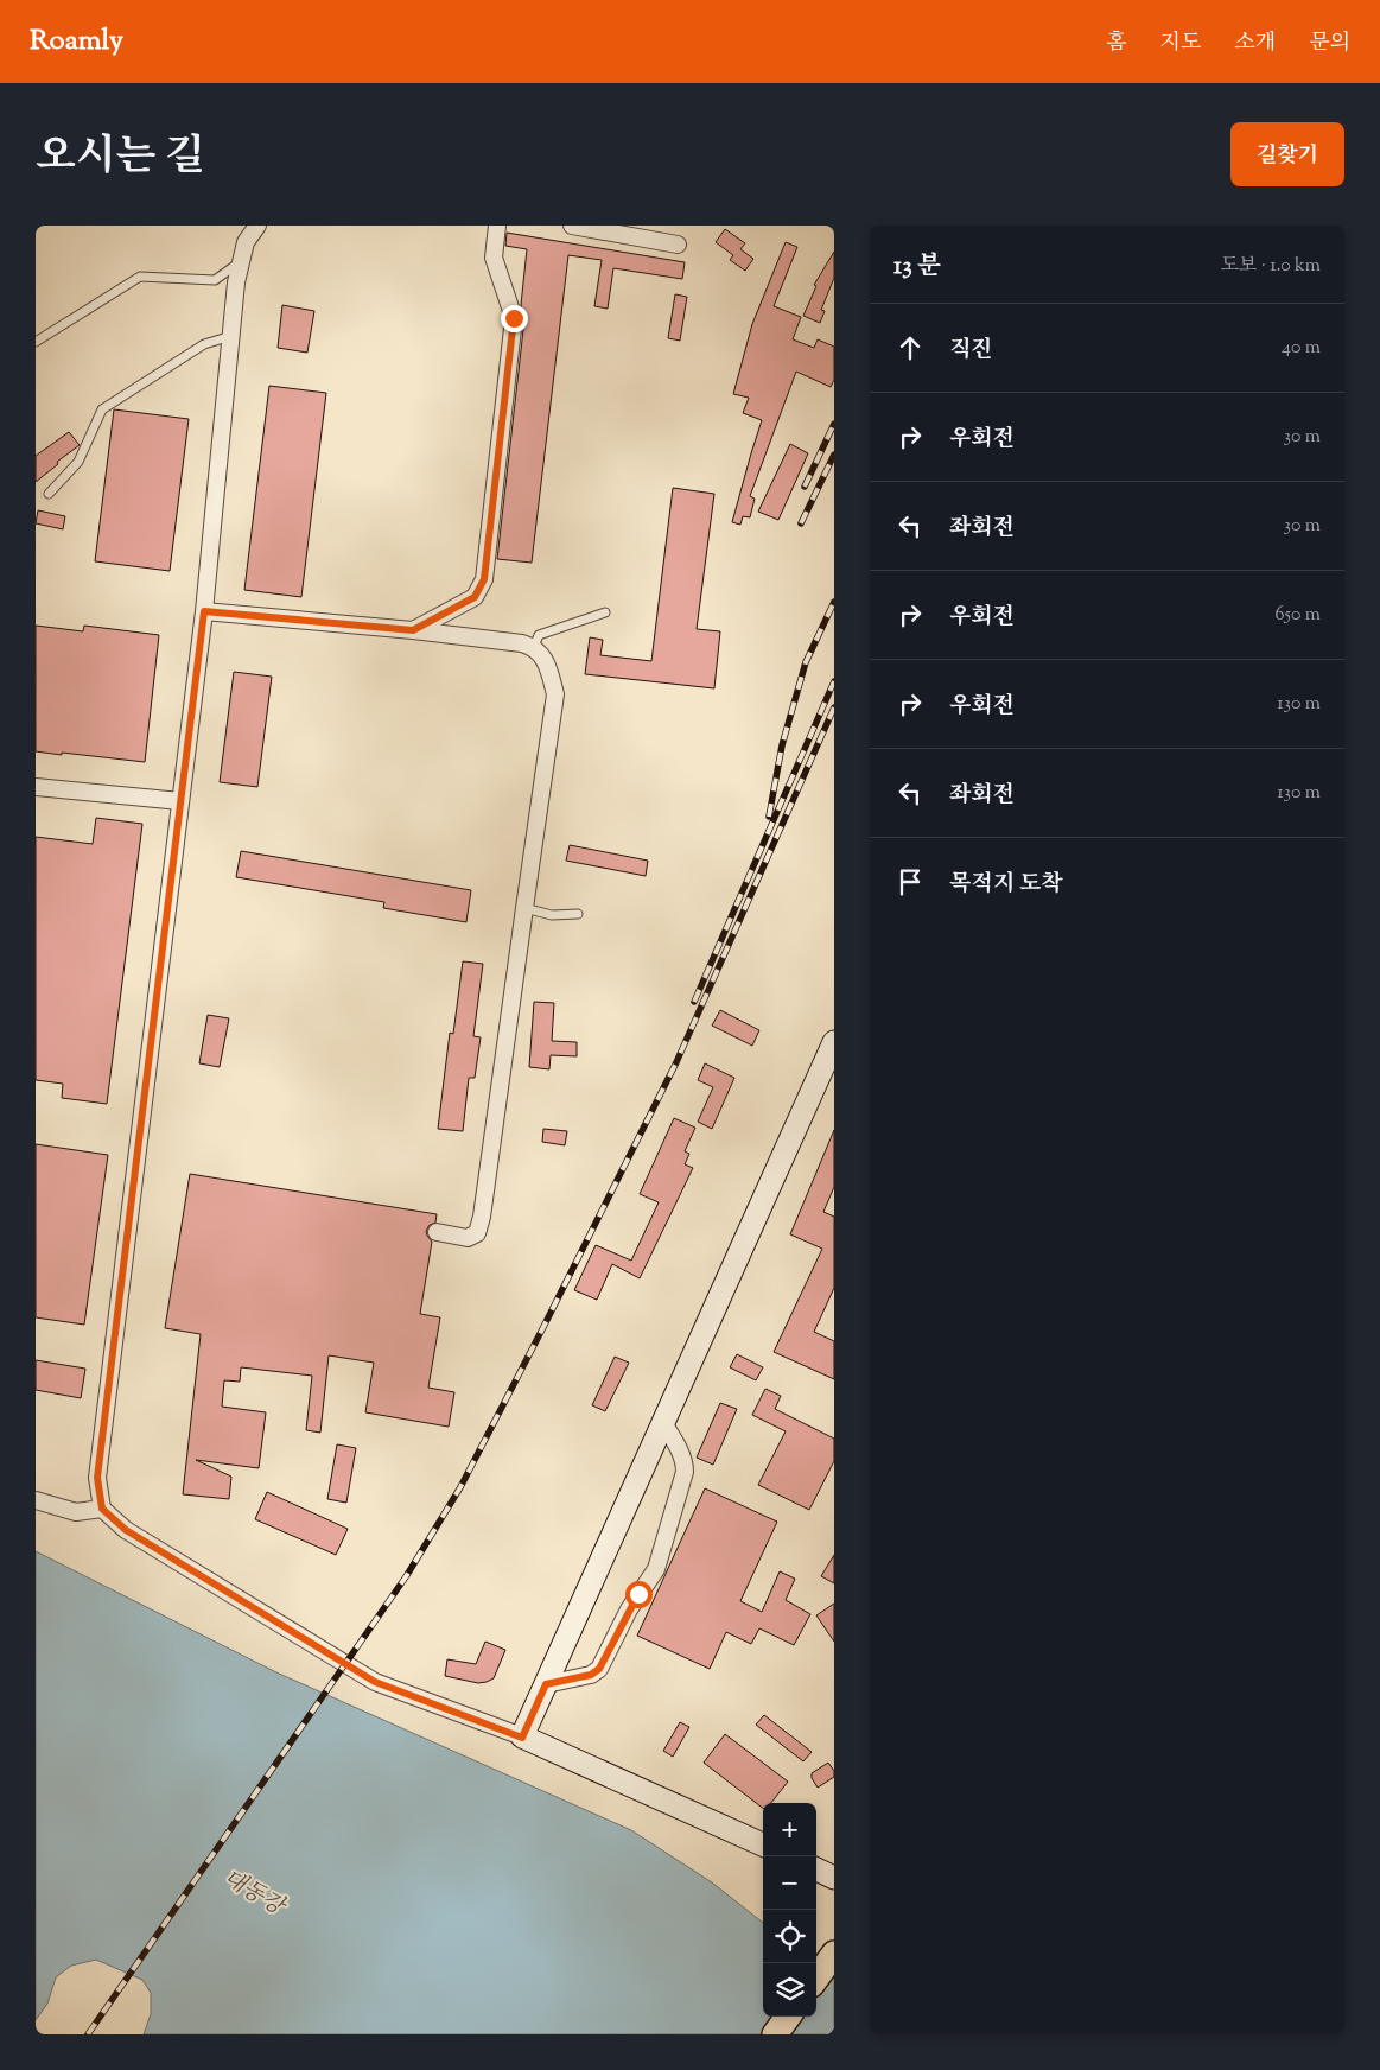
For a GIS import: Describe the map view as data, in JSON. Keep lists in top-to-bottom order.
{
  "water": ["대동강"],
  "page": {
    "header": "Roamly",
    "nav": [
      "홈",
      "지도",
      "소개",
      "문의"
    ],
    "title": "오시는 길",
    "buttons": "길찾기",
    "heading": ["13 분", "도보 · 1.0 km"],
    "list": [
      ["직진", "40 m"],
      ["우회전", "30 m"],
      ["좌회전", "30 m"],
      ["우회전", "650 m"],
      ["우회전", "130 m"],
      ["좌회전", "130 m"],
      "목적지 도착"
    ],
    "map_buttons": ["+", "−"]
  }
}
